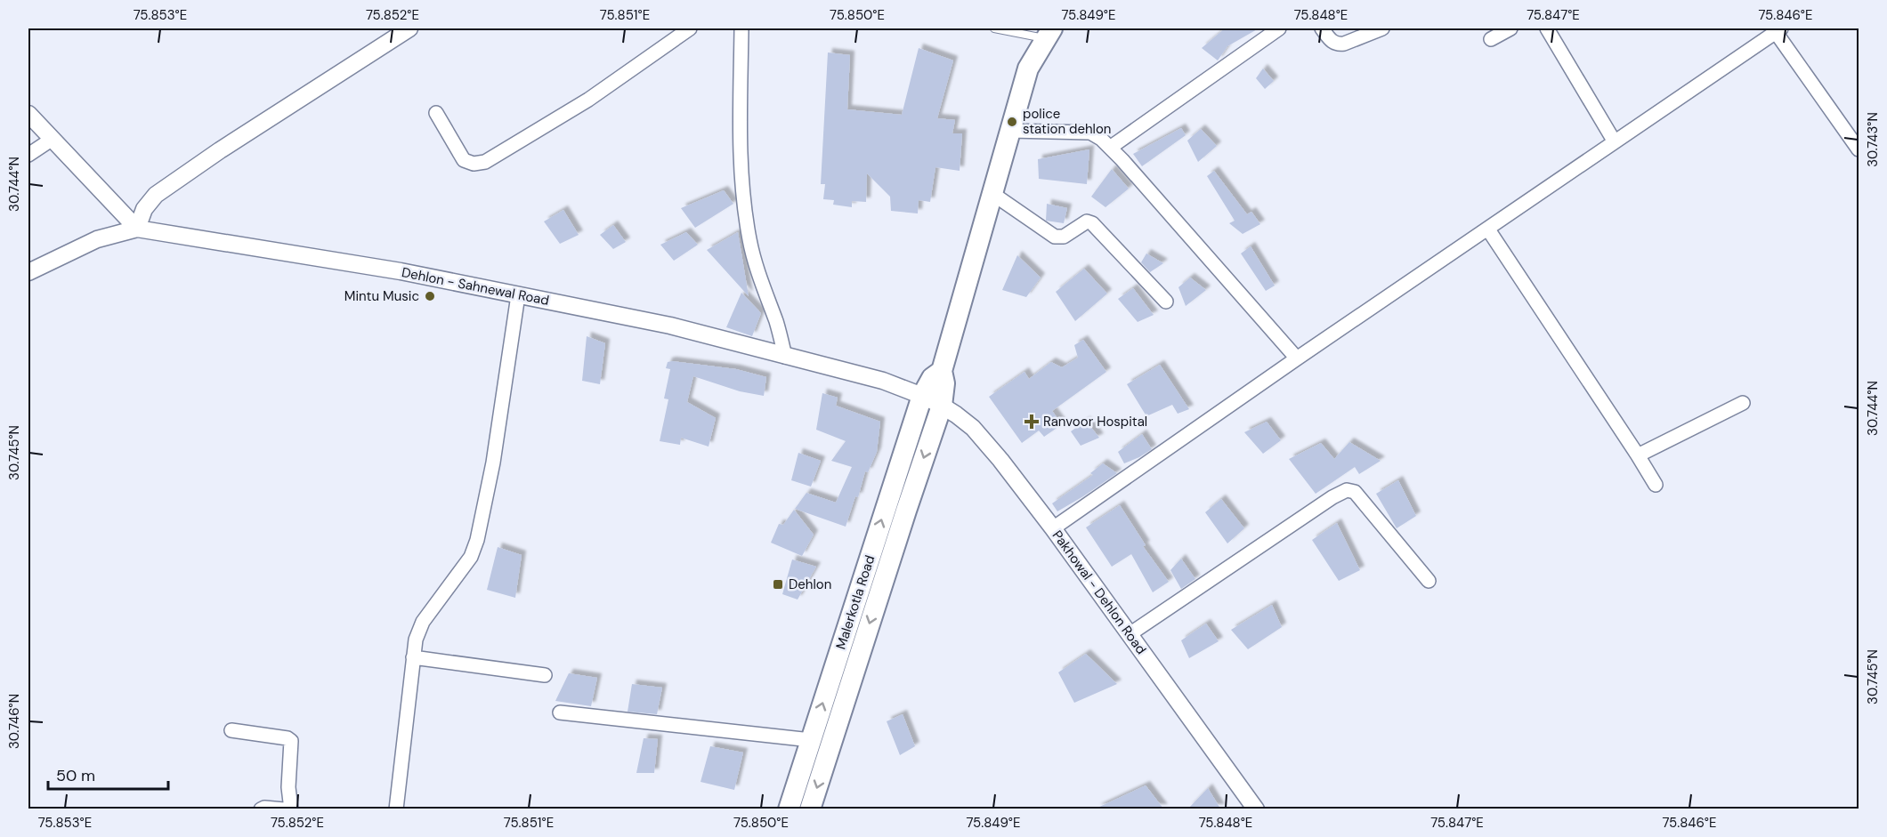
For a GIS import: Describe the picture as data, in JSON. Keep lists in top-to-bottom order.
{
  "streets": {
    "main road": ["Malerkotla Road"],
    "street": ["Dehlon - Sahnewal Road", "Pakhowal - Dehlon Road"]
  },
  "crossings": [
    ["Dehlon - Sahnewal Road", "Pakhowal - Dehlon Road"],
    ["Dehlon - Sahnewal Road", "Malerkotla Road"],
    ["Pakhowal - Dehlon Road", "Malerkotla Road"]
  ],
  "places": {
    "other": ["police station dehlon", "Mintu Music"],
    "health": ["Ranvoor Hospital"],
    "transit": ["Dehlon"]
  },
  "scale_bar": "50 m",
  "coordinates": [
    "75.853°E",
    "75.852°E",
    "75.851°E",
    "75.850°E",
    "75.849°E",
    "75.848°E",
    "75.847°E",
    "75.846°E",
    "30.743°N",
    "30.744°N",
    "30.745°N",
    "30.746°N"
  ]
}
